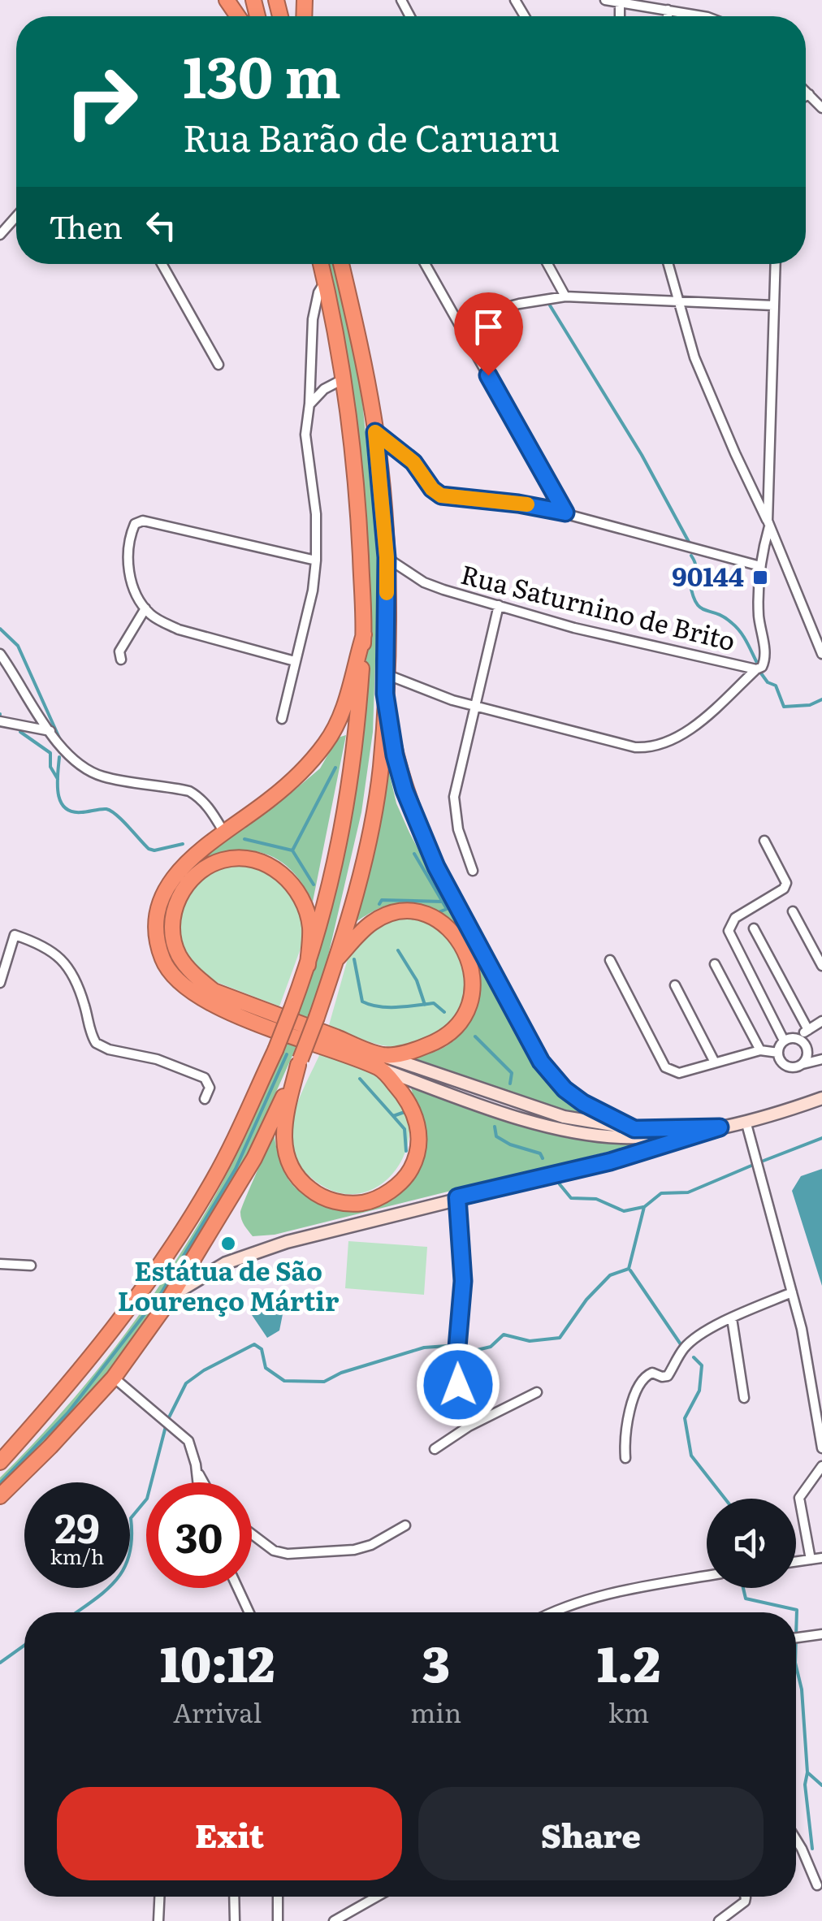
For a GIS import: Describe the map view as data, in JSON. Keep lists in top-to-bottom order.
{
  "streets": {
    "street": ["Rua Saturnino de Brito"]
  },
  "places": {
    "transit": ["90144"],
    "other": ["Estátua de São Lourenço Mártir"]
  },
  "page": {
    "turn": ["130 m", "Rua Barão de Caruaru"],
    "then": "Then",
    "speed": "29 km/h",
    "limit": "30",
    "eta": [
      "10:12",
      "Arrival",
      "3",
      "min",
      "1.2",
      "km"
    ],
    "buttons": ["Exit", "Share"]
  }
}
